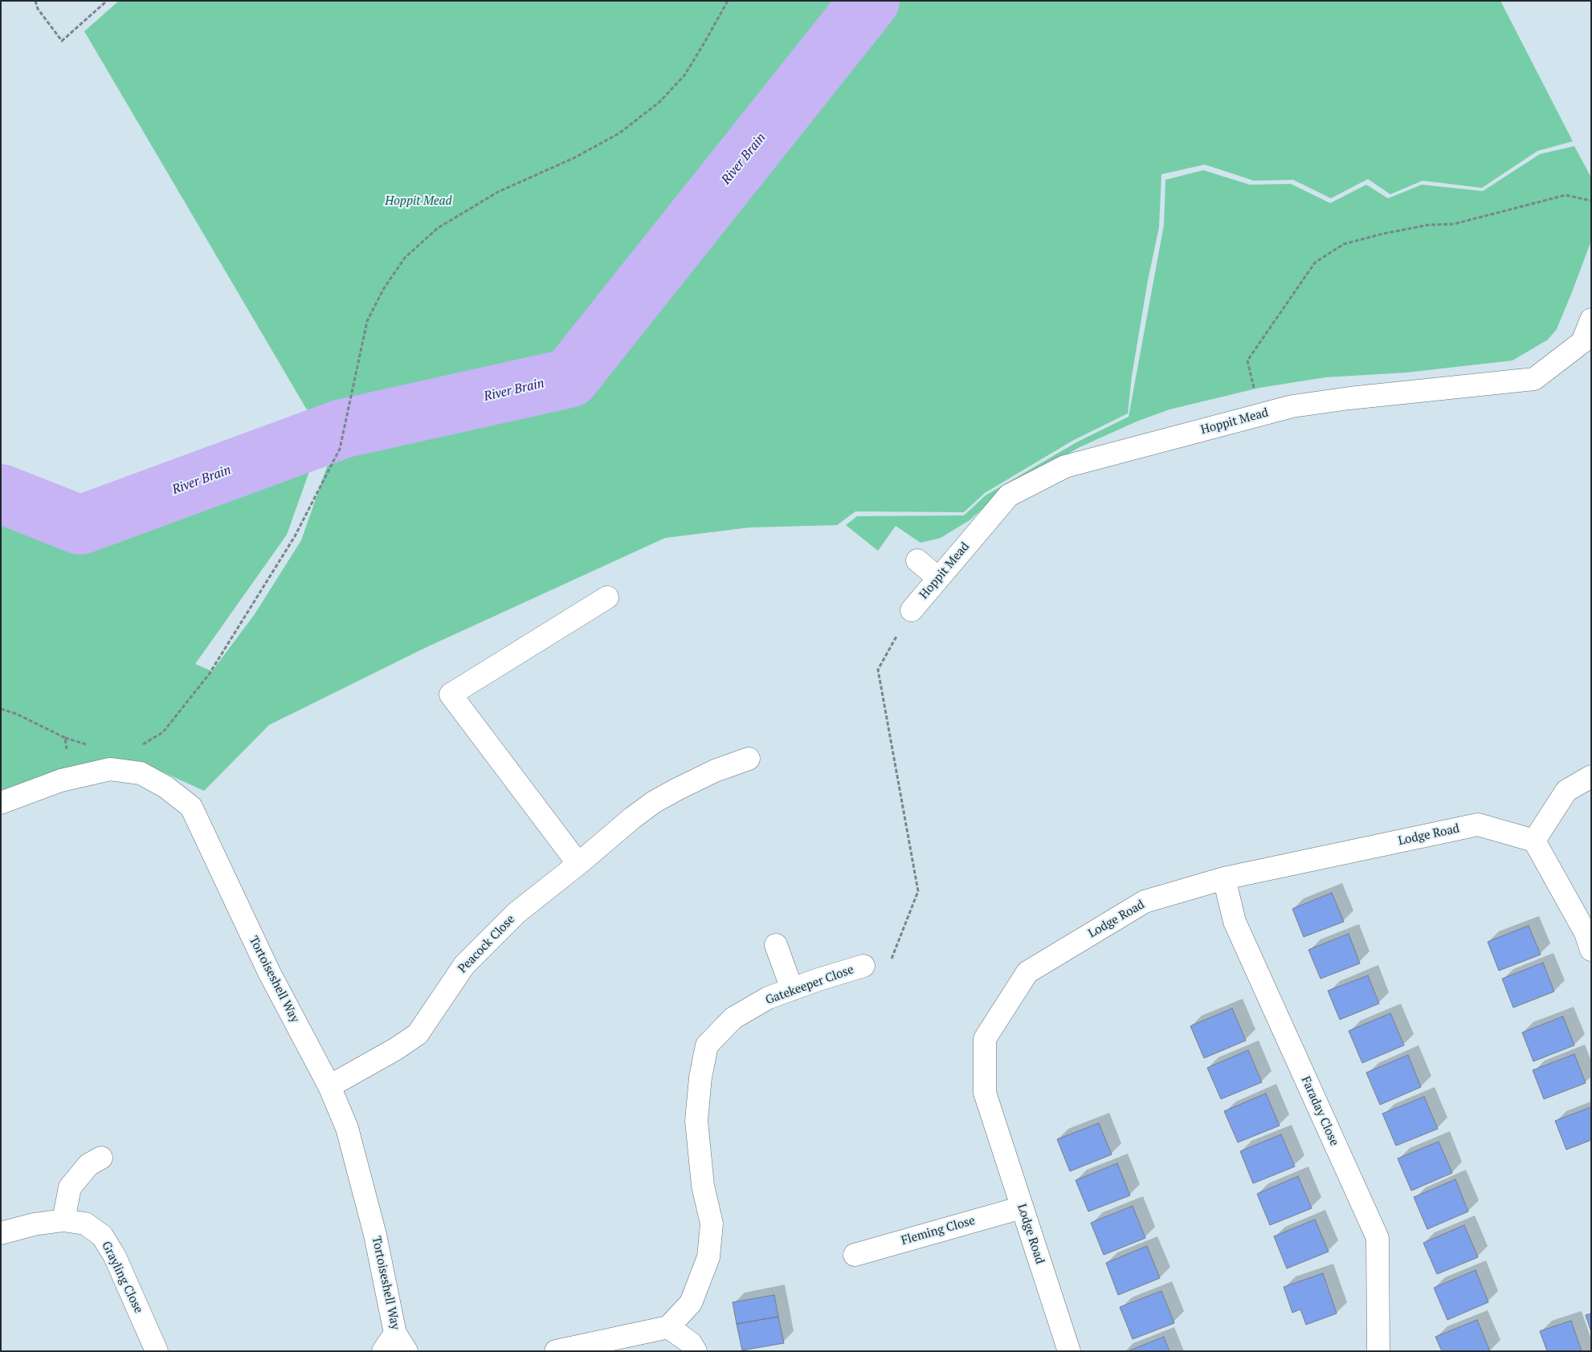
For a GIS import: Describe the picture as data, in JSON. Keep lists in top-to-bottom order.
{
  "streets": {
    "street": [
      "Hoppit Mead",
      "Lodge Road",
      "Peacock Close",
      "Tortoiseshell Way",
      "Gatekeeper Close",
      "Faraday Close",
      "Fleming Close",
      "Grayling Close"
    ]
  },
  "crossings": [
    ["Lodge Road", "Faraday Close"],
    ["Lodge Road", "Fleming Close"],
    ["Peacock Close", "Tortoiseshell Way"]
  ],
  "water": ["River Brain"],
  "parks": ["Hoppit Mead"]
}
